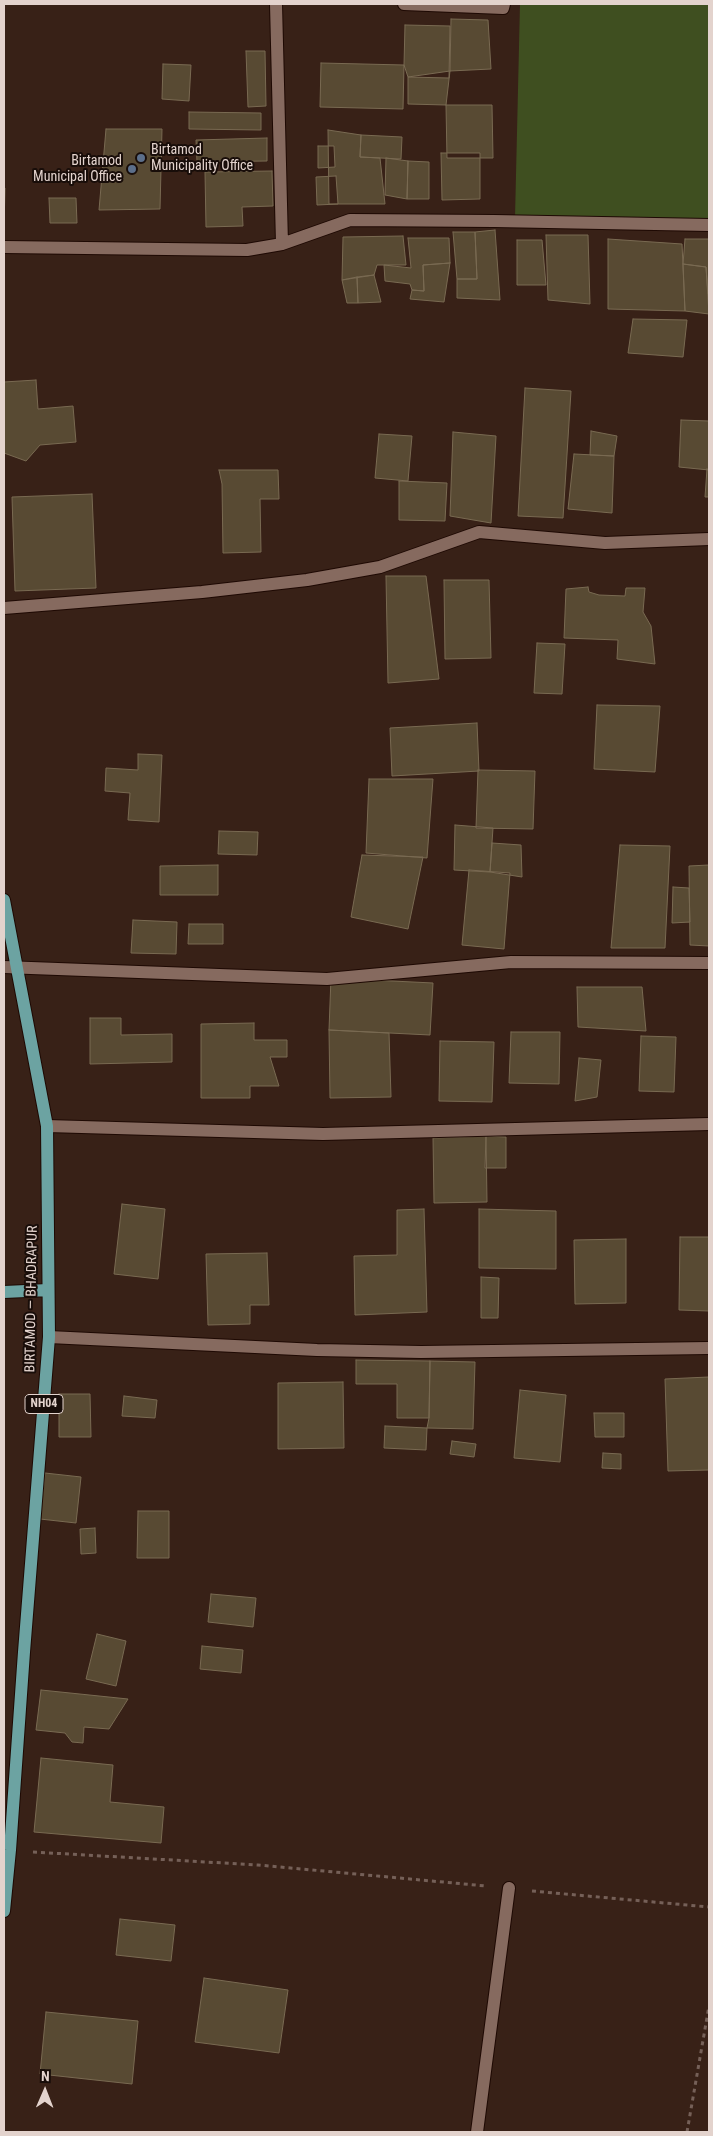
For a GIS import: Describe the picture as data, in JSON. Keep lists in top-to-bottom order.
{
  "streets": {
    "main road": ["BIRTAMOD — BHADRAPUR", "NH04"]
  },
  "places": ["Birtamod Municipality Office", "Birtamod Municipal Office"],
  "north": "top"
}
